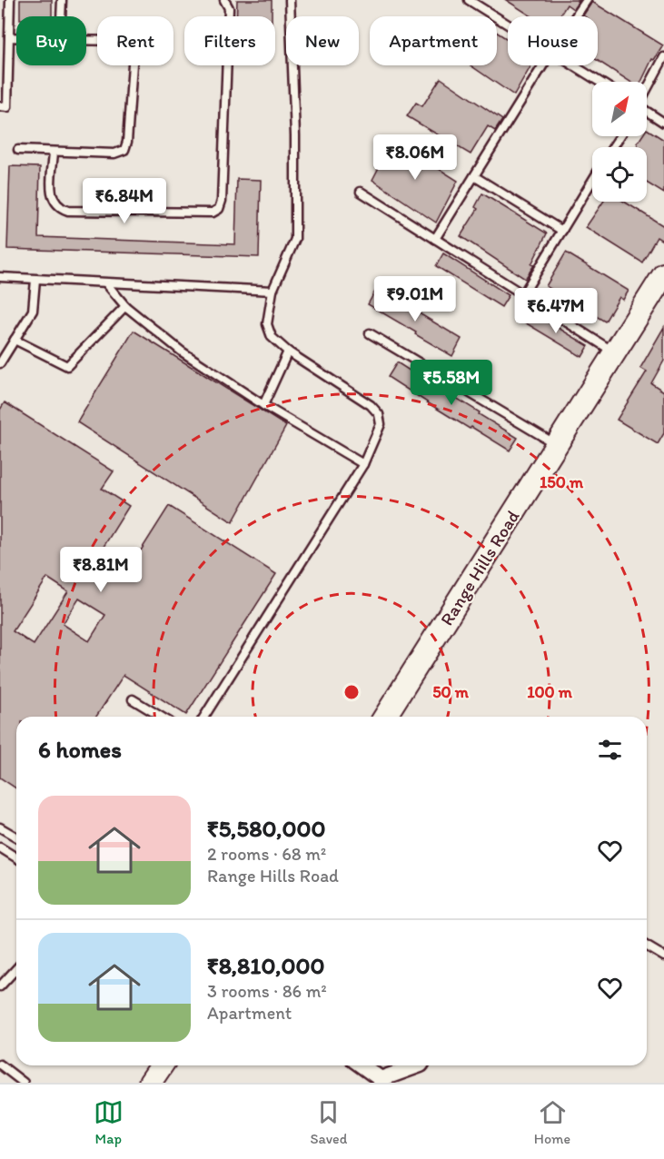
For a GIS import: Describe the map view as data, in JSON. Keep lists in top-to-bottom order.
{
  "streets": {
    "street": ["Range Hills Road"]
  },
  "north": "top right",
  "page": {
    "chip": [
      "Buy",
      "Rent",
      "Filters",
      "New",
      "Apartment",
      "House"
    ],
    "price": [
      "₹8.06M",
      "₹6.84M",
      "₹9.01M",
      "₹6.47M",
      "₹5.58M",
      "₹8.81M"
    ],
    "heading": "6 homes",
    "list": [
      {
        "name": "₹5,580,000",
        "note": "2 rooms · 68 m² · Range Hills Road"
      },
      {
        "name": "₹8,810,000",
        "note": "3 rooms · 86 m² · Apartment"
      }
    ],
    "tabs": ["Map", "Saved", "Home"]
  },
  "rings": ["150 m", "50 m", "100 m"]
}
